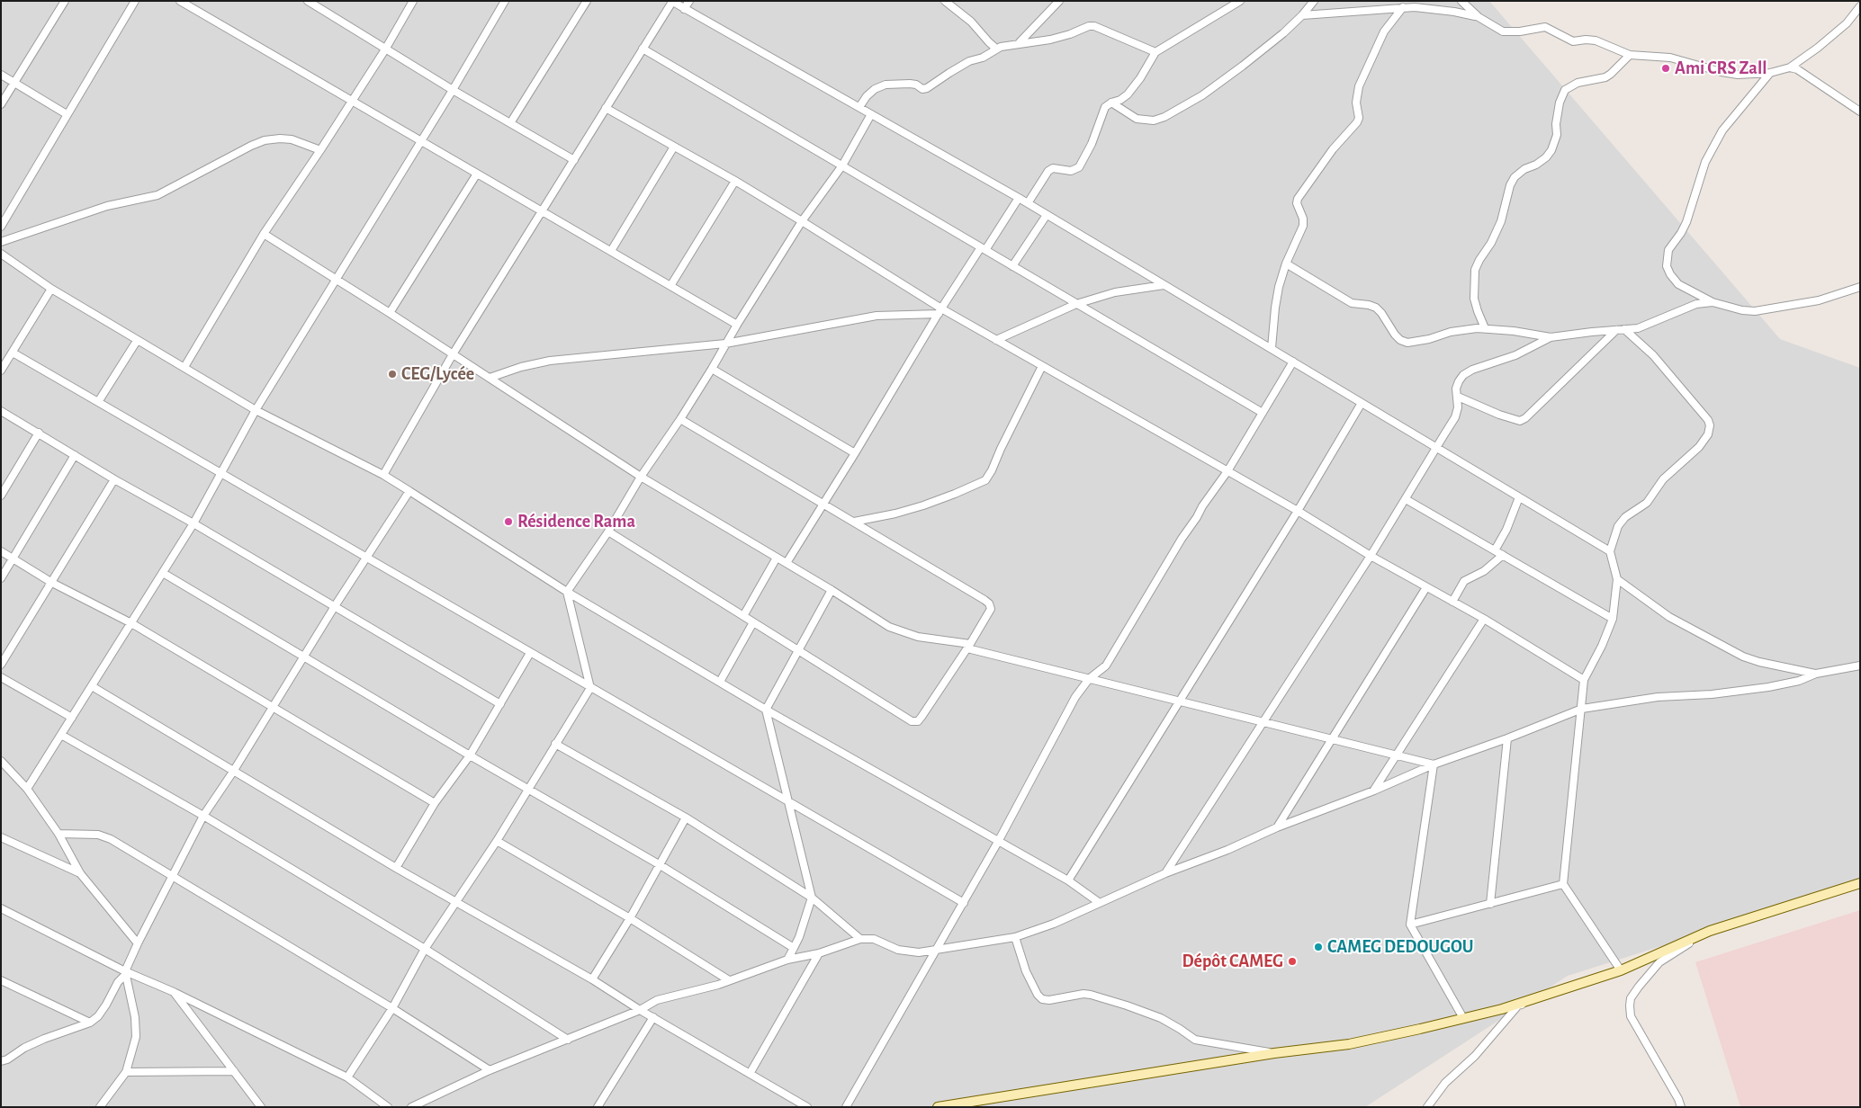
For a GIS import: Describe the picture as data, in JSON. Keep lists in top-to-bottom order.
{
  "places": [
    "Ami CRS Zall",
    "CEG/Lycée",
    "Résidence Rama",
    "CAMEG DEDOUGOU",
    "Dépôt CAMEG"
  ]
}
